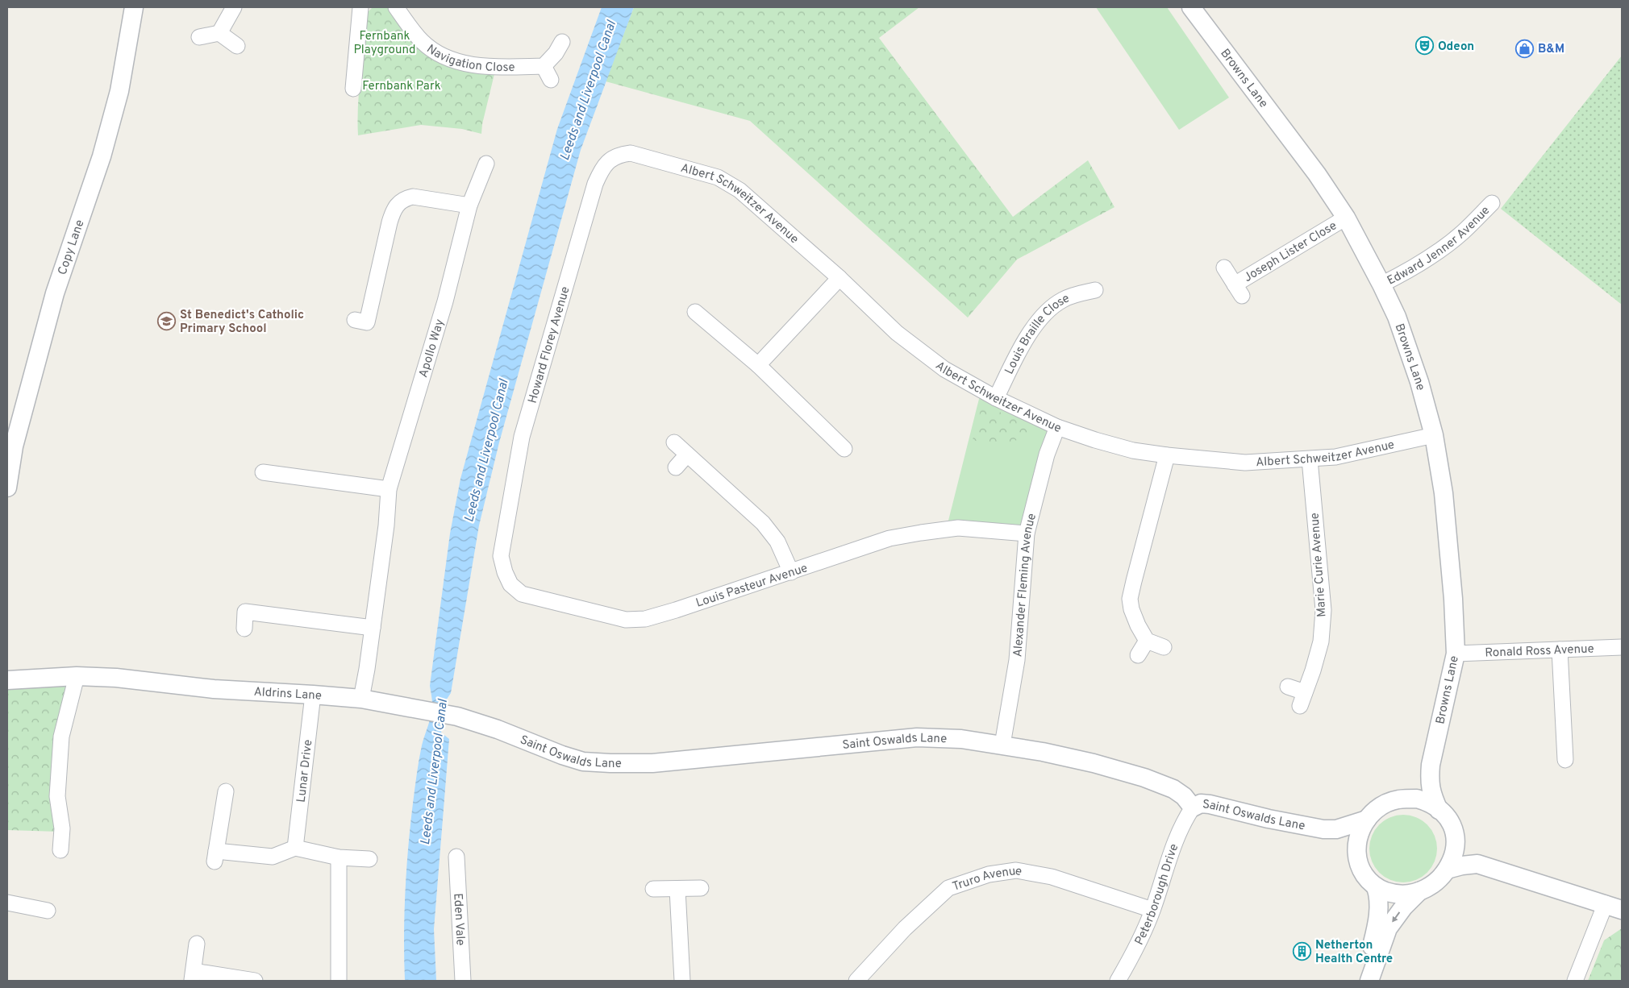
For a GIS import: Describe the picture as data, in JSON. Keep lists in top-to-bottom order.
{
  "streets": {
    "street": [
      "Navigation Close",
      "Browns Lane",
      "Albert Schweitzer Avenue",
      "Edward Jenner Avenue",
      "Copy Lane",
      "Joseph Lister Close",
      "Louis Braille Close",
      "Howard Florey Avenue",
      "Apollo Way",
      "Marie Curie Avenue",
      "Louis Pasteur Avenue",
      "Alexander Fleming Avenue",
      "Ronald Ross Avenue",
      "Aldrins Lane",
      "Saint Oswalds Lane",
      "Lunar Drive",
      "Truro Avenue",
      "Peterborough Drive",
      "Eden Vale"
    ]
  },
  "crossings": [
    ["Browns Lane", "Albert Schweitzer Avenue"],
    ["Browns Lane", "Edward Jenner Avenue"],
    ["Browns Lane", "Joseph Lister Close"],
    ["Browns Lane", "Ronald Ross Avenue"],
    ["Browns Lane", "Saint Oswalds Lane"],
    ["Albert Schweitzer Avenue", "Louis Braille Close"],
    ["Albert Schweitzer Avenue", "Howard Florey Avenue"],
    ["Albert Schweitzer Avenue", "Marie Curie Avenue"],
    ["Albert Schweitzer Avenue", "Alexander Fleming Avenue"],
    ["Howard Florey Avenue", "Louis Pasteur Avenue"],
    ["Apollo Way", "Aldrins Lane"],
    ["Louis Pasteur Avenue", "Alexander Fleming Avenue"],
    ["Alexander Fleming Avenue", "Saint Oswalds Lane"],
    ["Aldrins Lane", "Saint Oswalds Lane"],
    ["Aldrins Lane", "Lunar Drive"],
    ["Saint Oswalds Lane", "Peterborough Drive"],
    ["Truro Avenue", "Peterborough Drive"]
  ],
  "water": ["Leeds and Liverpool Canal"],
  "parks": ["Fernbank Playground", "Fernbank Park"],
  "places": {
    "theatre": ["Odeon"],
    "shop": ["B&M"],
    "school or university": ["St Benedict's Catholic Primary School"],
    "building": ["Netherton Health Centre"]
  }
}
